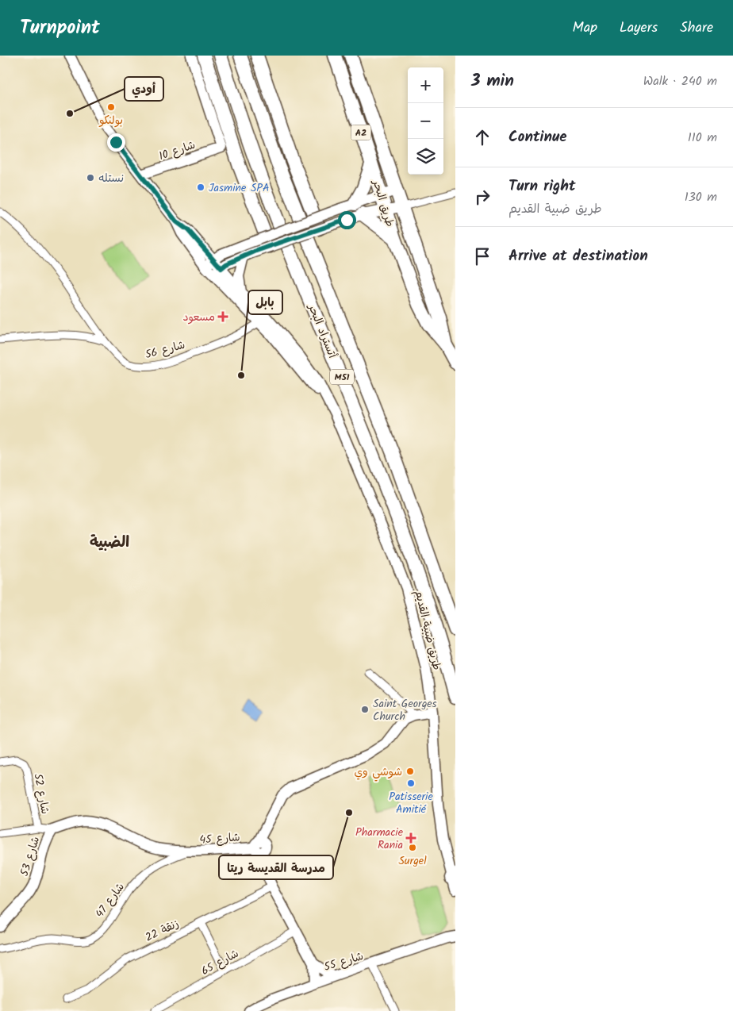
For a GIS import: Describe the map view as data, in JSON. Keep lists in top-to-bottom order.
{
  "streets": {
    "highway": [
      "A2",
      "طريق البحر",
      "أتستراد البحر",
      "M51"
    ],
    "street": [
      "شارع 10",
      "شارع 56",
      "طريق ضبية القديم",
      "شارع 52",
      "شارع 45",
      "شارع 53",
      "شارع 47",
      "زنقة 22",
      "شارع 55",
      "شارع 65"
    ]
  },
  "crossings": [
    ["شارع 10", "طريق ضبية القديم"],
    ["شارع 56", "طريق ضبية القديم"],
    ["شارع 45", "شارع 53"],
    ["شارع 45", "شارع 47"]
  ],
  "districts": ["الضبية"],
  "places": {
    "other": [
      "بولنكو",
      "أودي",
      "نستله",
      "Jasmine SPA",
      "بابل",
      "Saint Georges Church",
      "شوشي وي",
      "Patisserie Amitié",
      "مدرسة القديسة ريتا",
      "Surgel"
    ],
    "health": ["مسعود", "Pharmacie Rania"]
  },
  "page": {
    "header": "Turnpoint",
    "nav": ["Map", "Layers", "Share"],
    "heading": ["3 min", "Walk · 240 m"],
    "map_buttons": ["+", "−"],
    "list": [
      ["Continue", "110 m"],
      ["Turn right", "طريق ضبية القديم", "130 m"],
      "Arrive at destination"
    ]
  }
}
